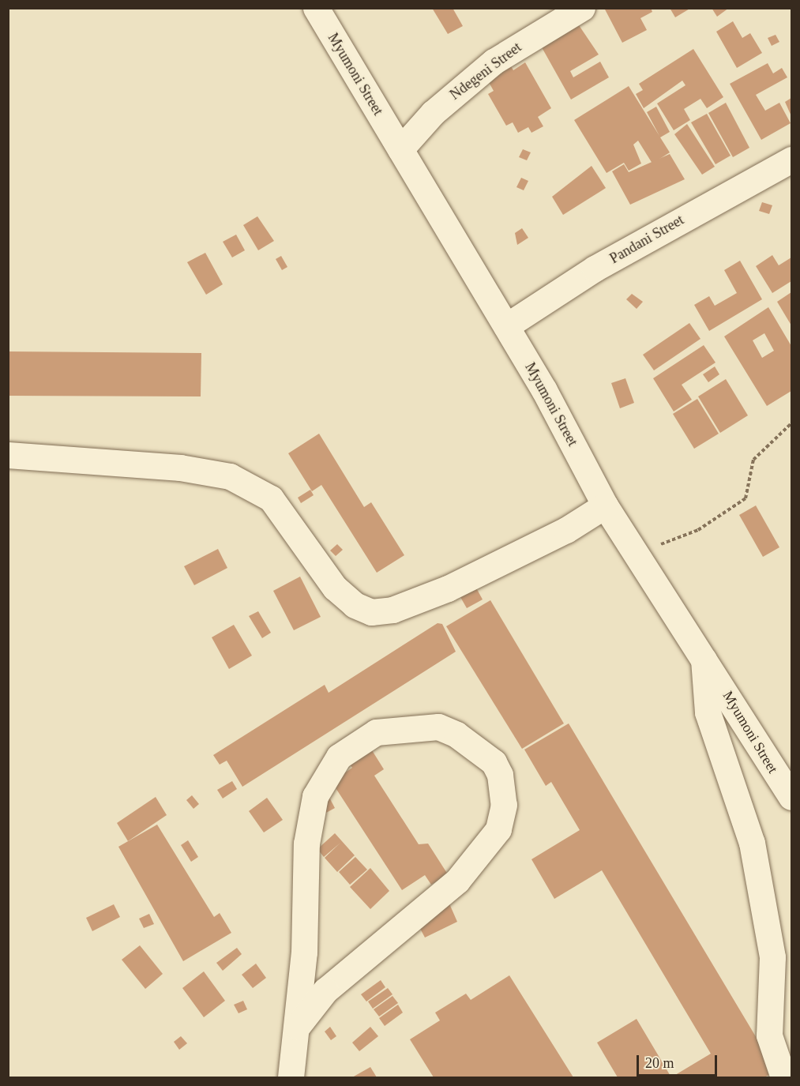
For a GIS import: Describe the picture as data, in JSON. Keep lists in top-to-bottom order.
{
  "streets": {
    "street": ["Ndegeni Street", "Myumoni Street", "Pandani Street"]
  },
  "crossings": [
    ["Ndegeni Street", "Myumoni Street"],
    ["Myumoni Street", "Pandani Street"]
  ],
  "scale_bar": "20 m"
}
